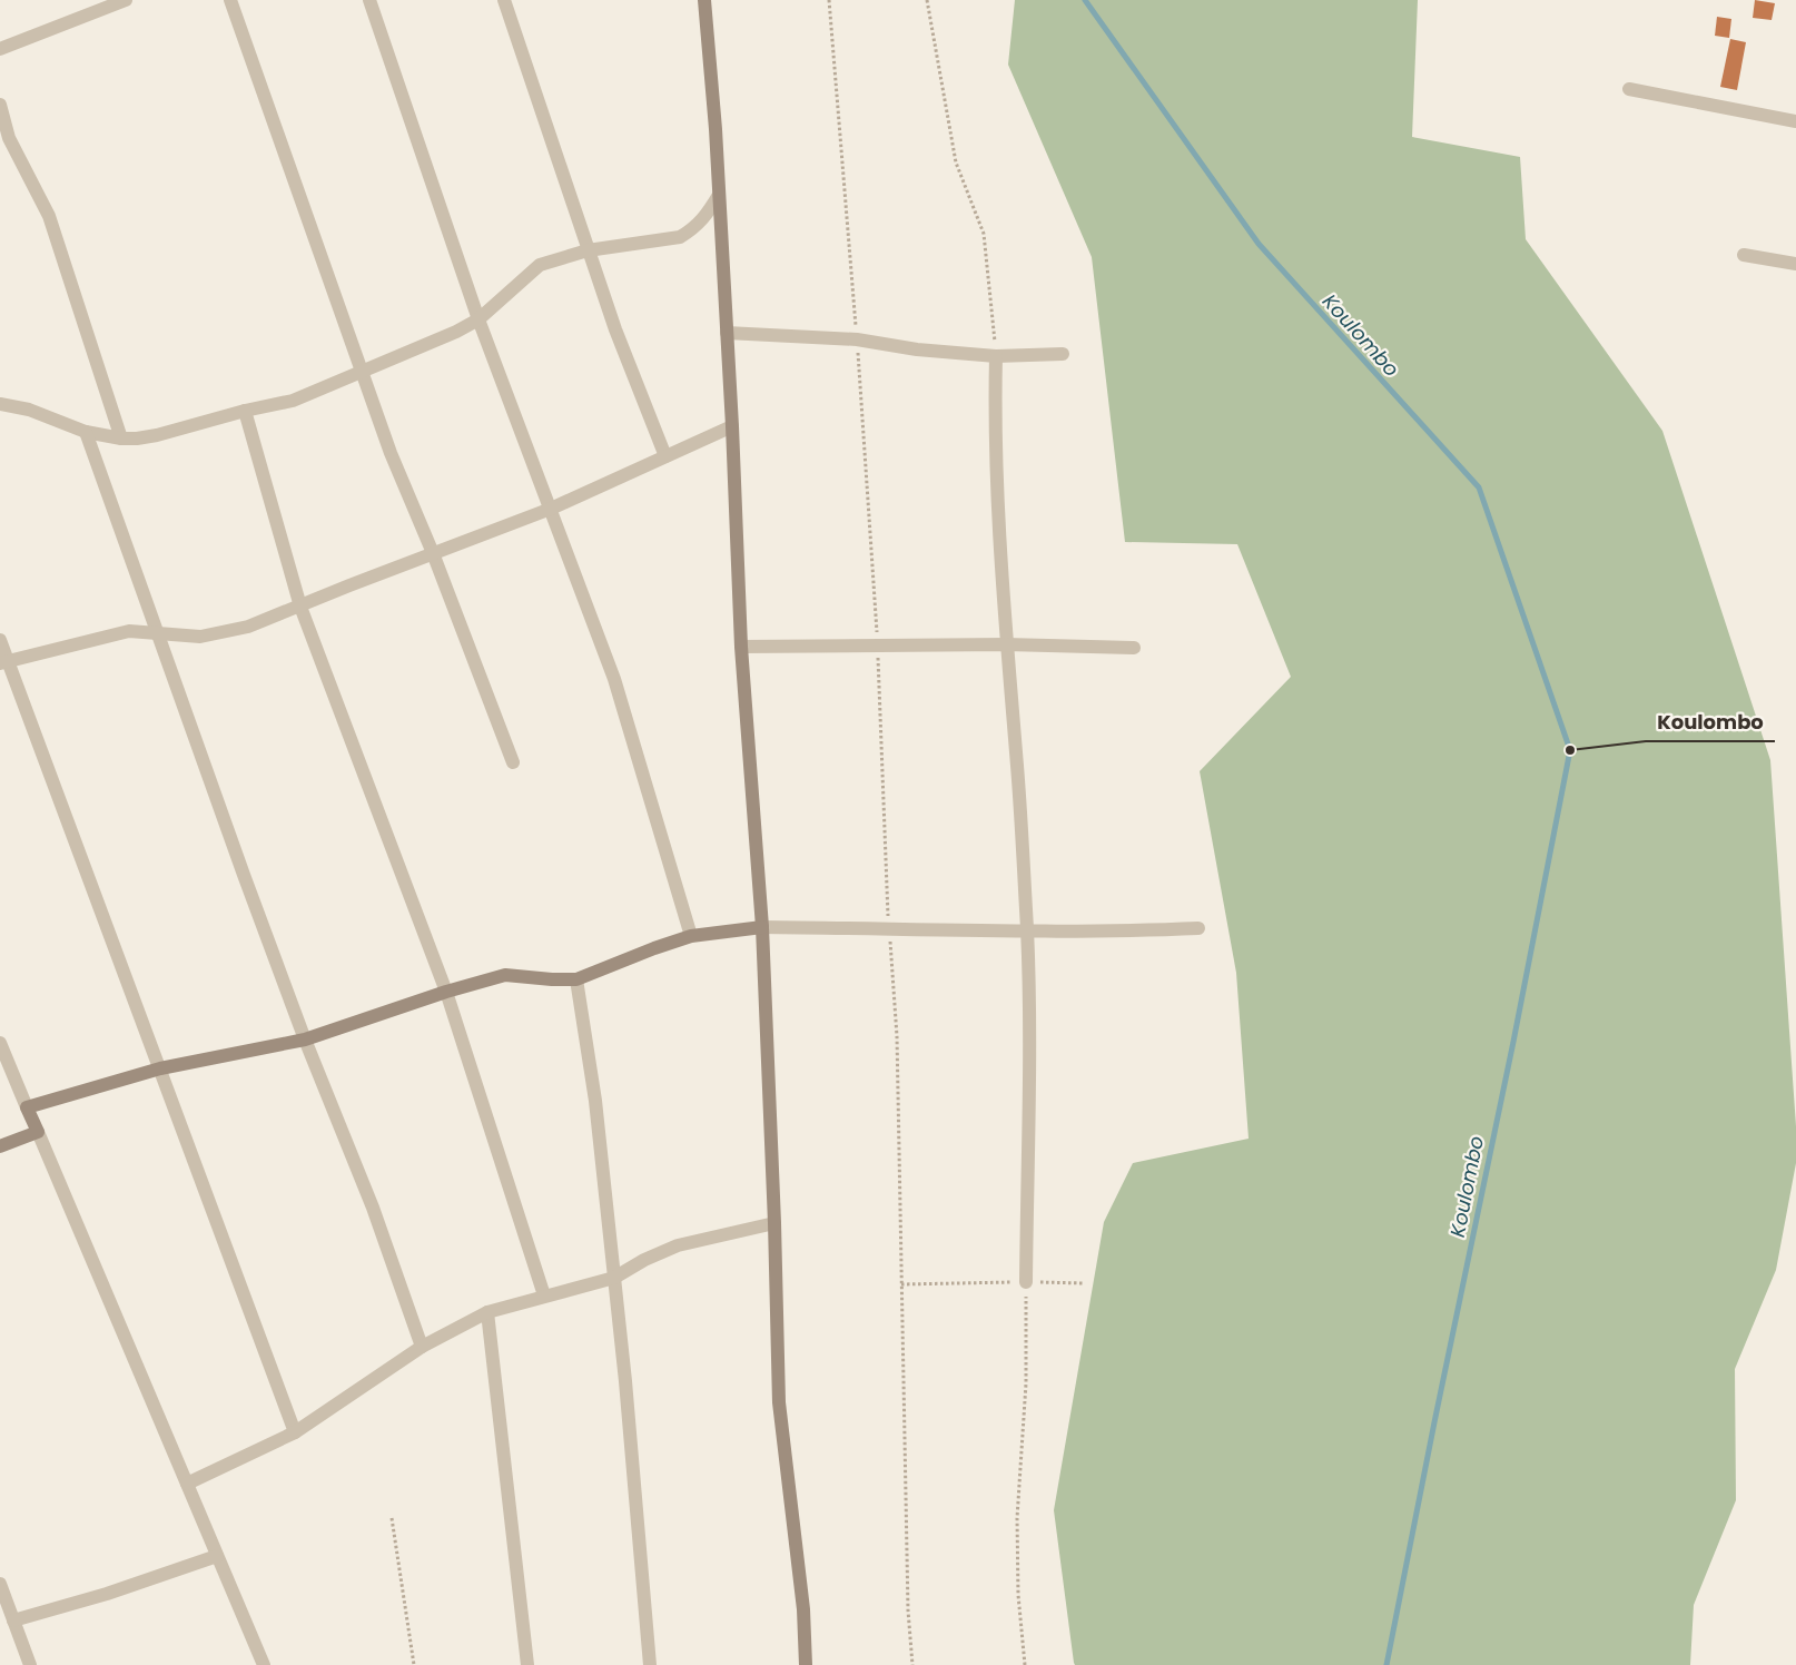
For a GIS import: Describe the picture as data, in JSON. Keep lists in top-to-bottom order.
{
  "water": ["Koulombo"],
  "places": ["Koulombo"]
}
